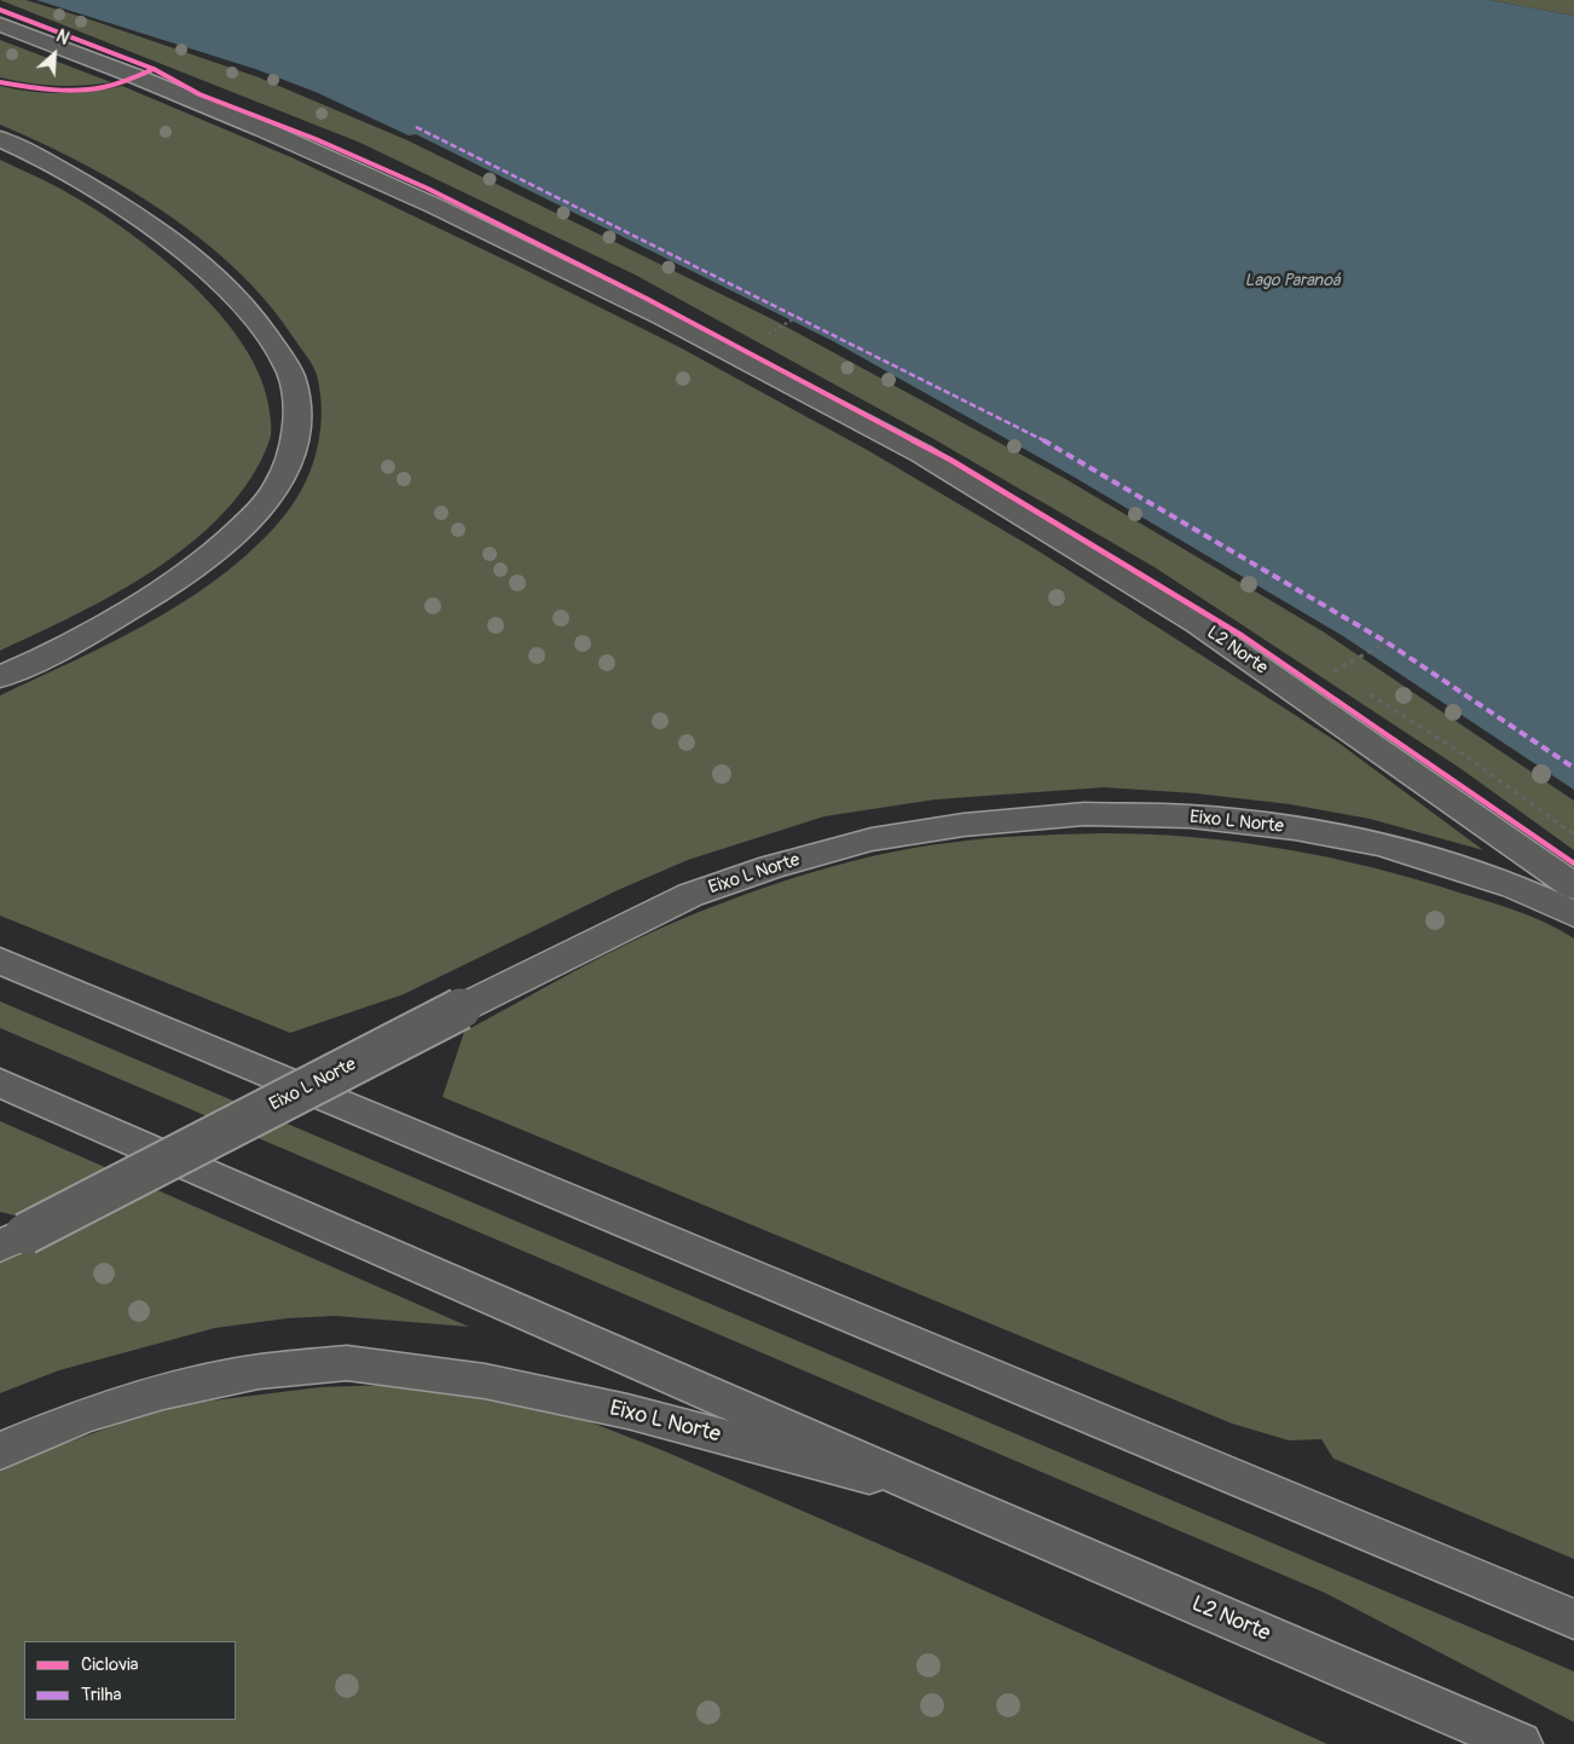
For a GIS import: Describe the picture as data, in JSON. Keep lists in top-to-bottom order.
{
  "streets": {
    "main road": ["L2 Norte", "Eixo L Norte"]
  },
  "crossings": [
    ["L2 Norte", "Eixo L Norte"]
  ],
  "water": ["Lago Paranoá"],
  "legend": ["Ciclovia", "Trilha"],
  "north": "top right"
}
